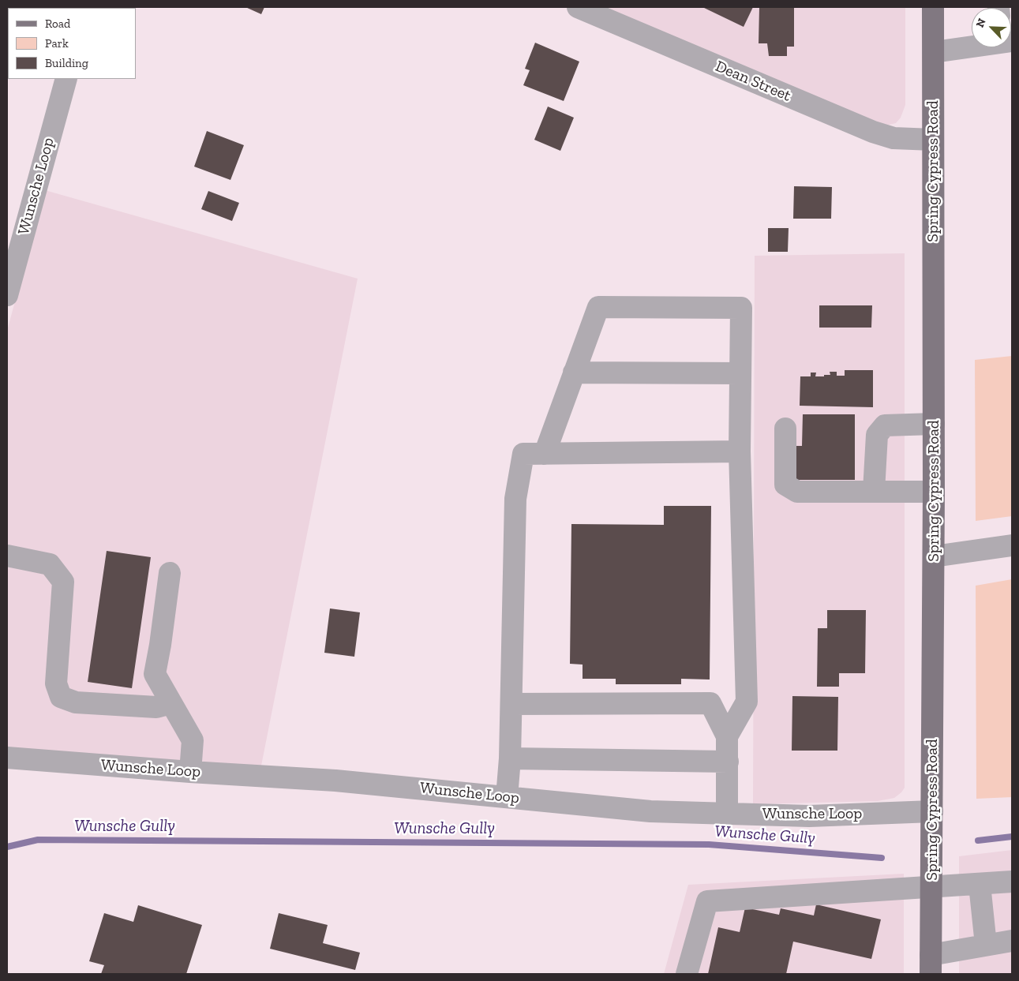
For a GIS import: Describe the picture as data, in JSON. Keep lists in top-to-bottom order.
{
  "streets": {
    "main road": ["Spring Cypress Road"],
    "street": ["Dean Street", "Wunsche Loop"]
  },
  "crossings": [
    ["Dean Street", "Spring Cypress Road"],
    ["Spring Cypress Road", "Wunsche Loop"]
  ],
  "water": ["Wunsche Gully"],
  "legend": ["Road", "Park", "Building"],
  "north": "top left"
}
